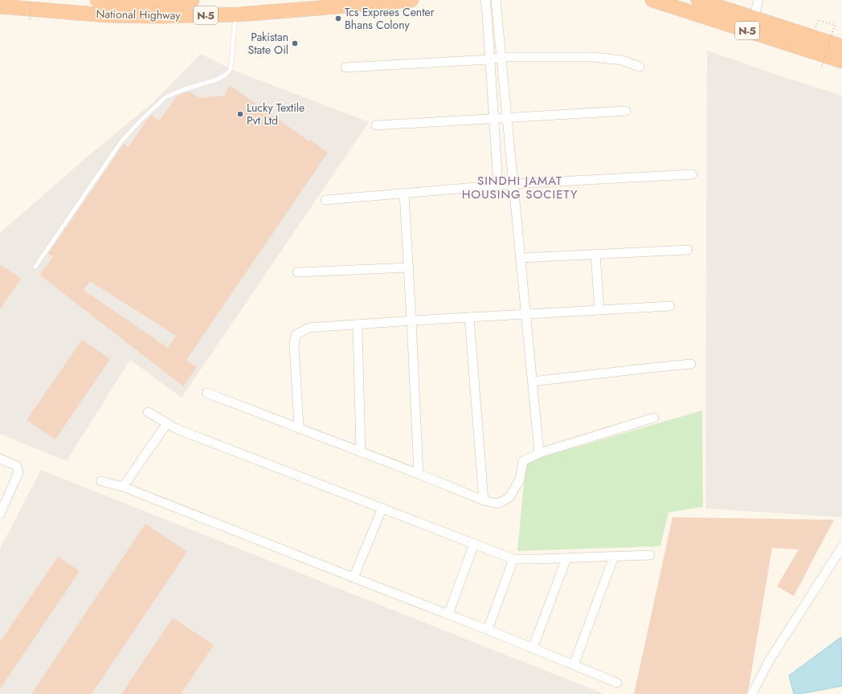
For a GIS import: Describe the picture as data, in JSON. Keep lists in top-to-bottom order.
{
  "streets": {
    "highway": ["National Highway", "N-5"]
  },
  "districts": ["SINDHI JAMAT HOUSING SOCIETY"],
  "places": ["Tcs Exprees Center Bhans Colony", "Pakistan State Oil", "Lucky Textile Pvt Ltd"]
}
